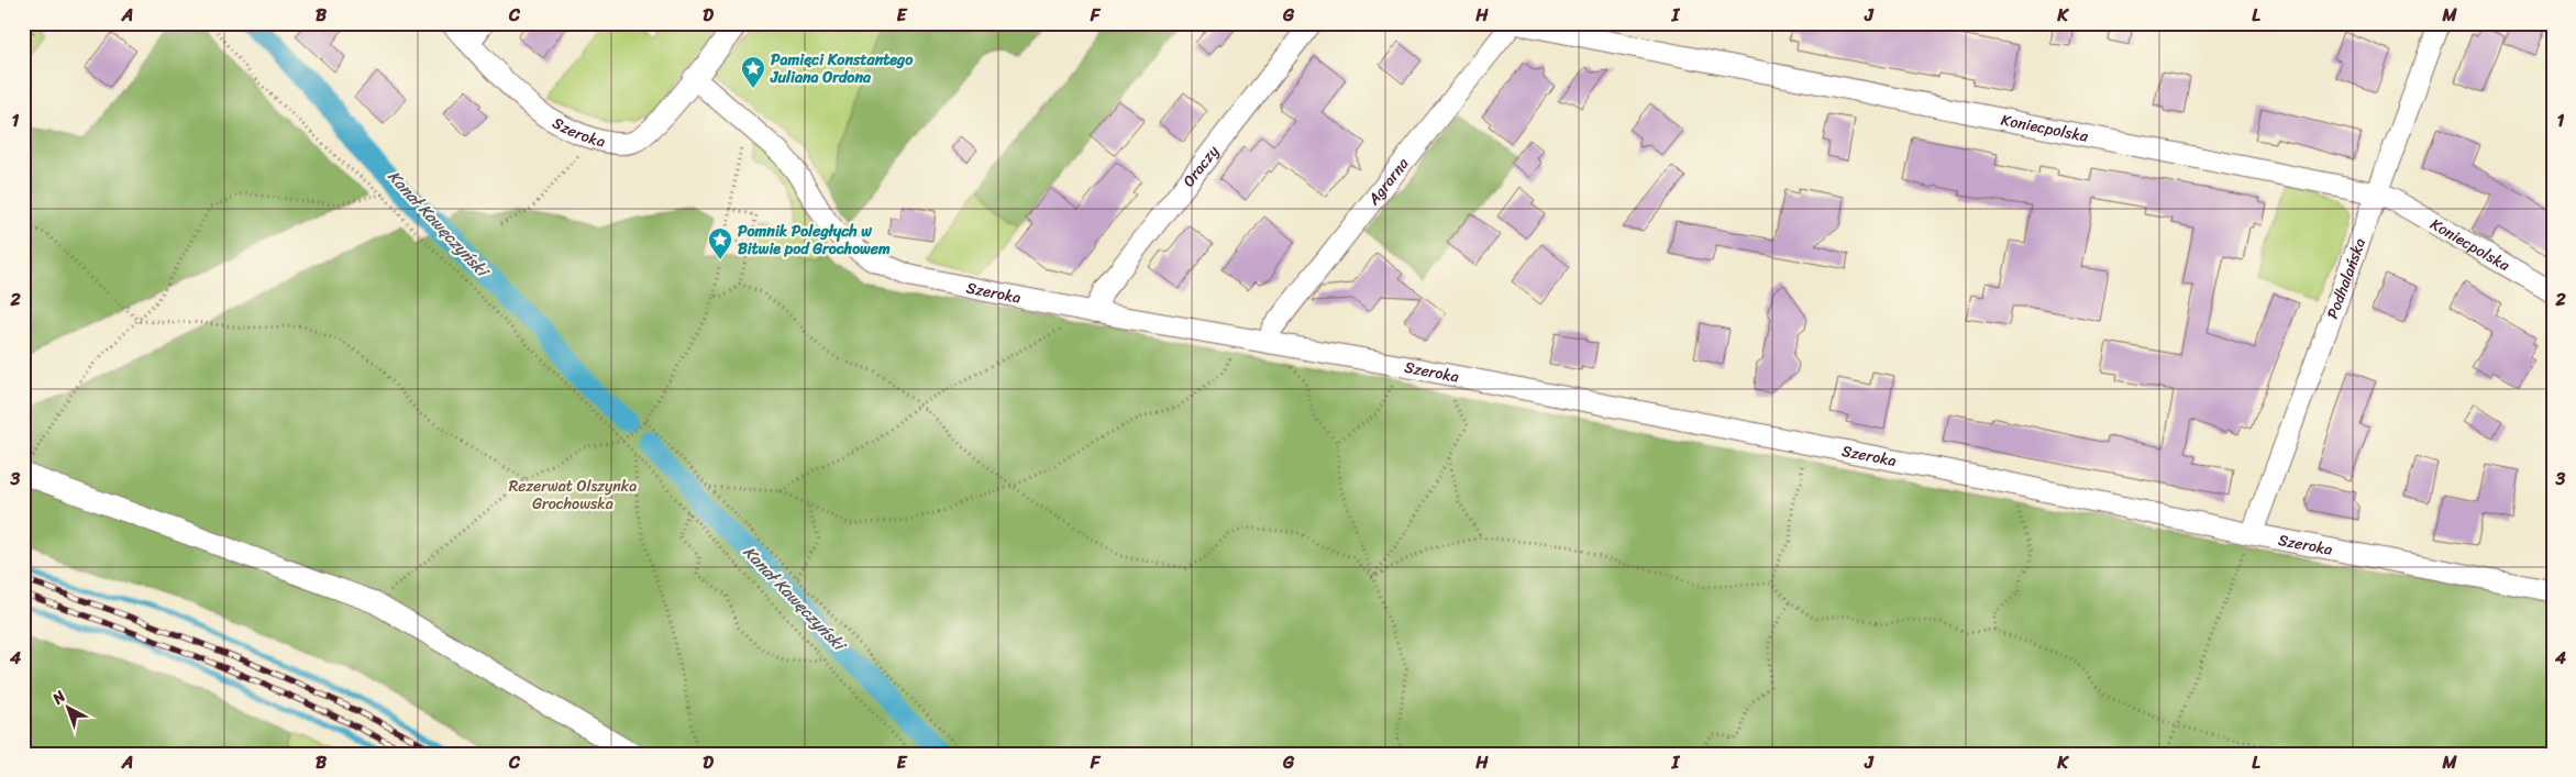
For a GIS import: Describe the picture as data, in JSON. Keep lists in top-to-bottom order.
{
  "streets": {
    "street": [
      "Koniecpolska",
      "Szeroka",
      "Oraczy",
      "Agrarna",
      "Podhalańska"
    ]
  },
  "crossings": [
    ["Koniecpolska", "Agrarna"],
    ["Koniecpolska", "Podhalańska"],
    ["Szeroka", "Oraczy"],
    ["Szeroka", "Agrarna"],
    ["Szeroka", "Podhalańska"]
  ],
  "water": ["Kanał Kawęczyński"],
  "parks": ["Rezerwat Olszynka Grochowska"],
  "places": {
    "place": ["Pamięci Konstantego Juliana Ordona", "Pomnik Poległych w Bitwie pod Grochowem"]
  },
  "north": "top left",
  "grid": {
    "columns": [
      "A",
      "B",
      "C",
      "D",
      "E",
      "F",
      "G",
      "H",
      "I",
      "J",
      "K",
      "L",
      "M"
    ],
    "rows": [
      "1",
      "2",
      "3",
      "4"
    ]
  }
}
